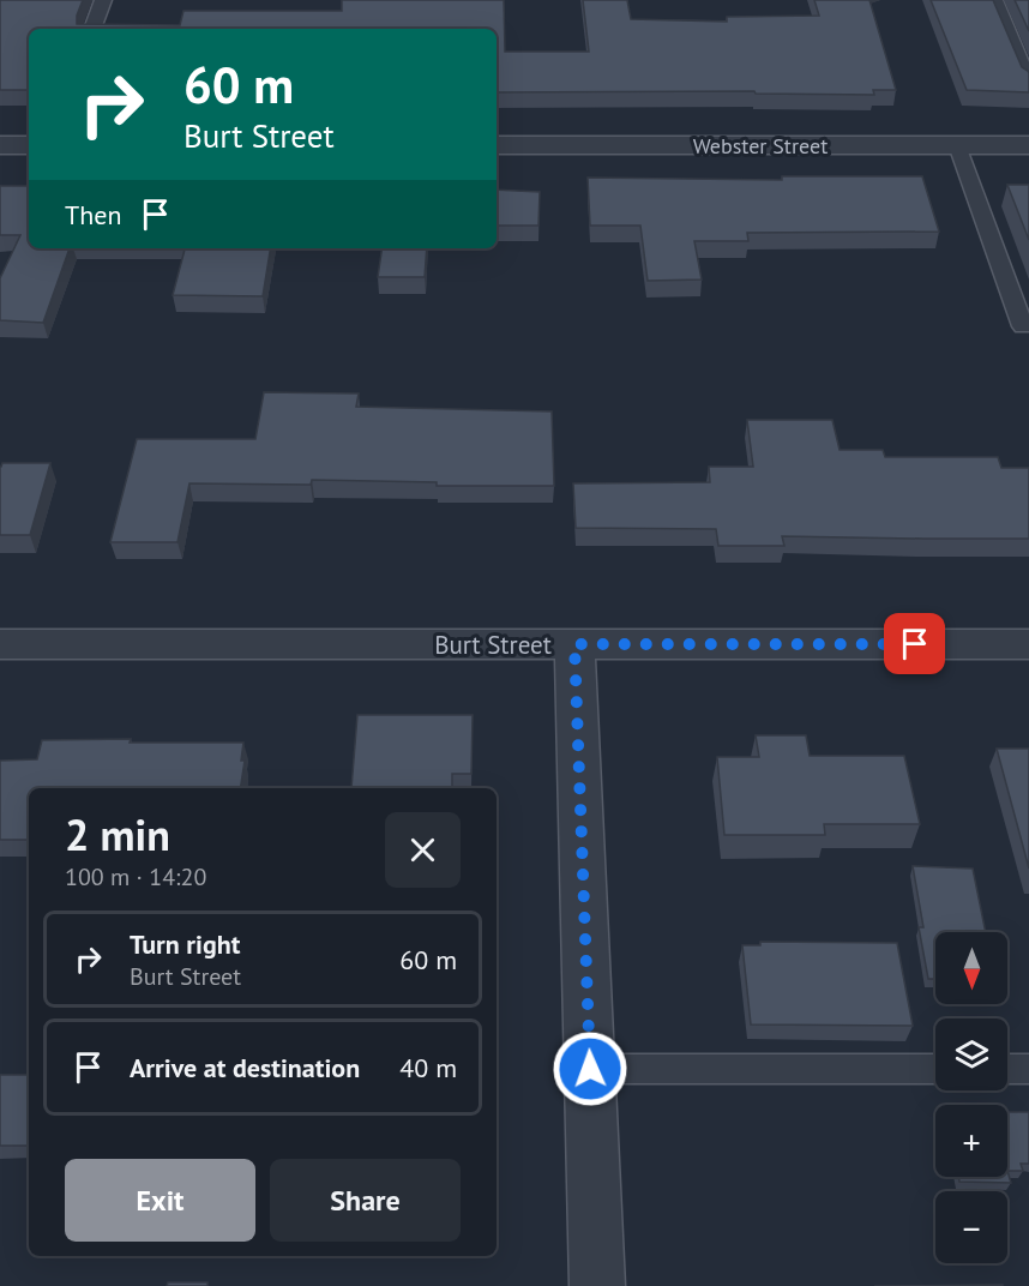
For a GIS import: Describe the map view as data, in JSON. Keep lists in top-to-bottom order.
{
  "streets": {
    "street": ["Webster Street", "Burt Street"]
  },
  "north": "bottom",
  "page": {
    "turn": ["60 m", "Burt Street"],
    "then": "Then",
    "heading": ["2 min", "100 m · 14:20"],
    "list": [
      {
        "name": "Turn right",
        "note": "Burt Street",
        "value": "60 m"
      },
      {
        "name": "Arrive at destination",
        "value": "40 m"
      }
    ],
    "map_buttons": ["+", "−"],
    "buttons": ["Exit", "Share"]
  }
}
